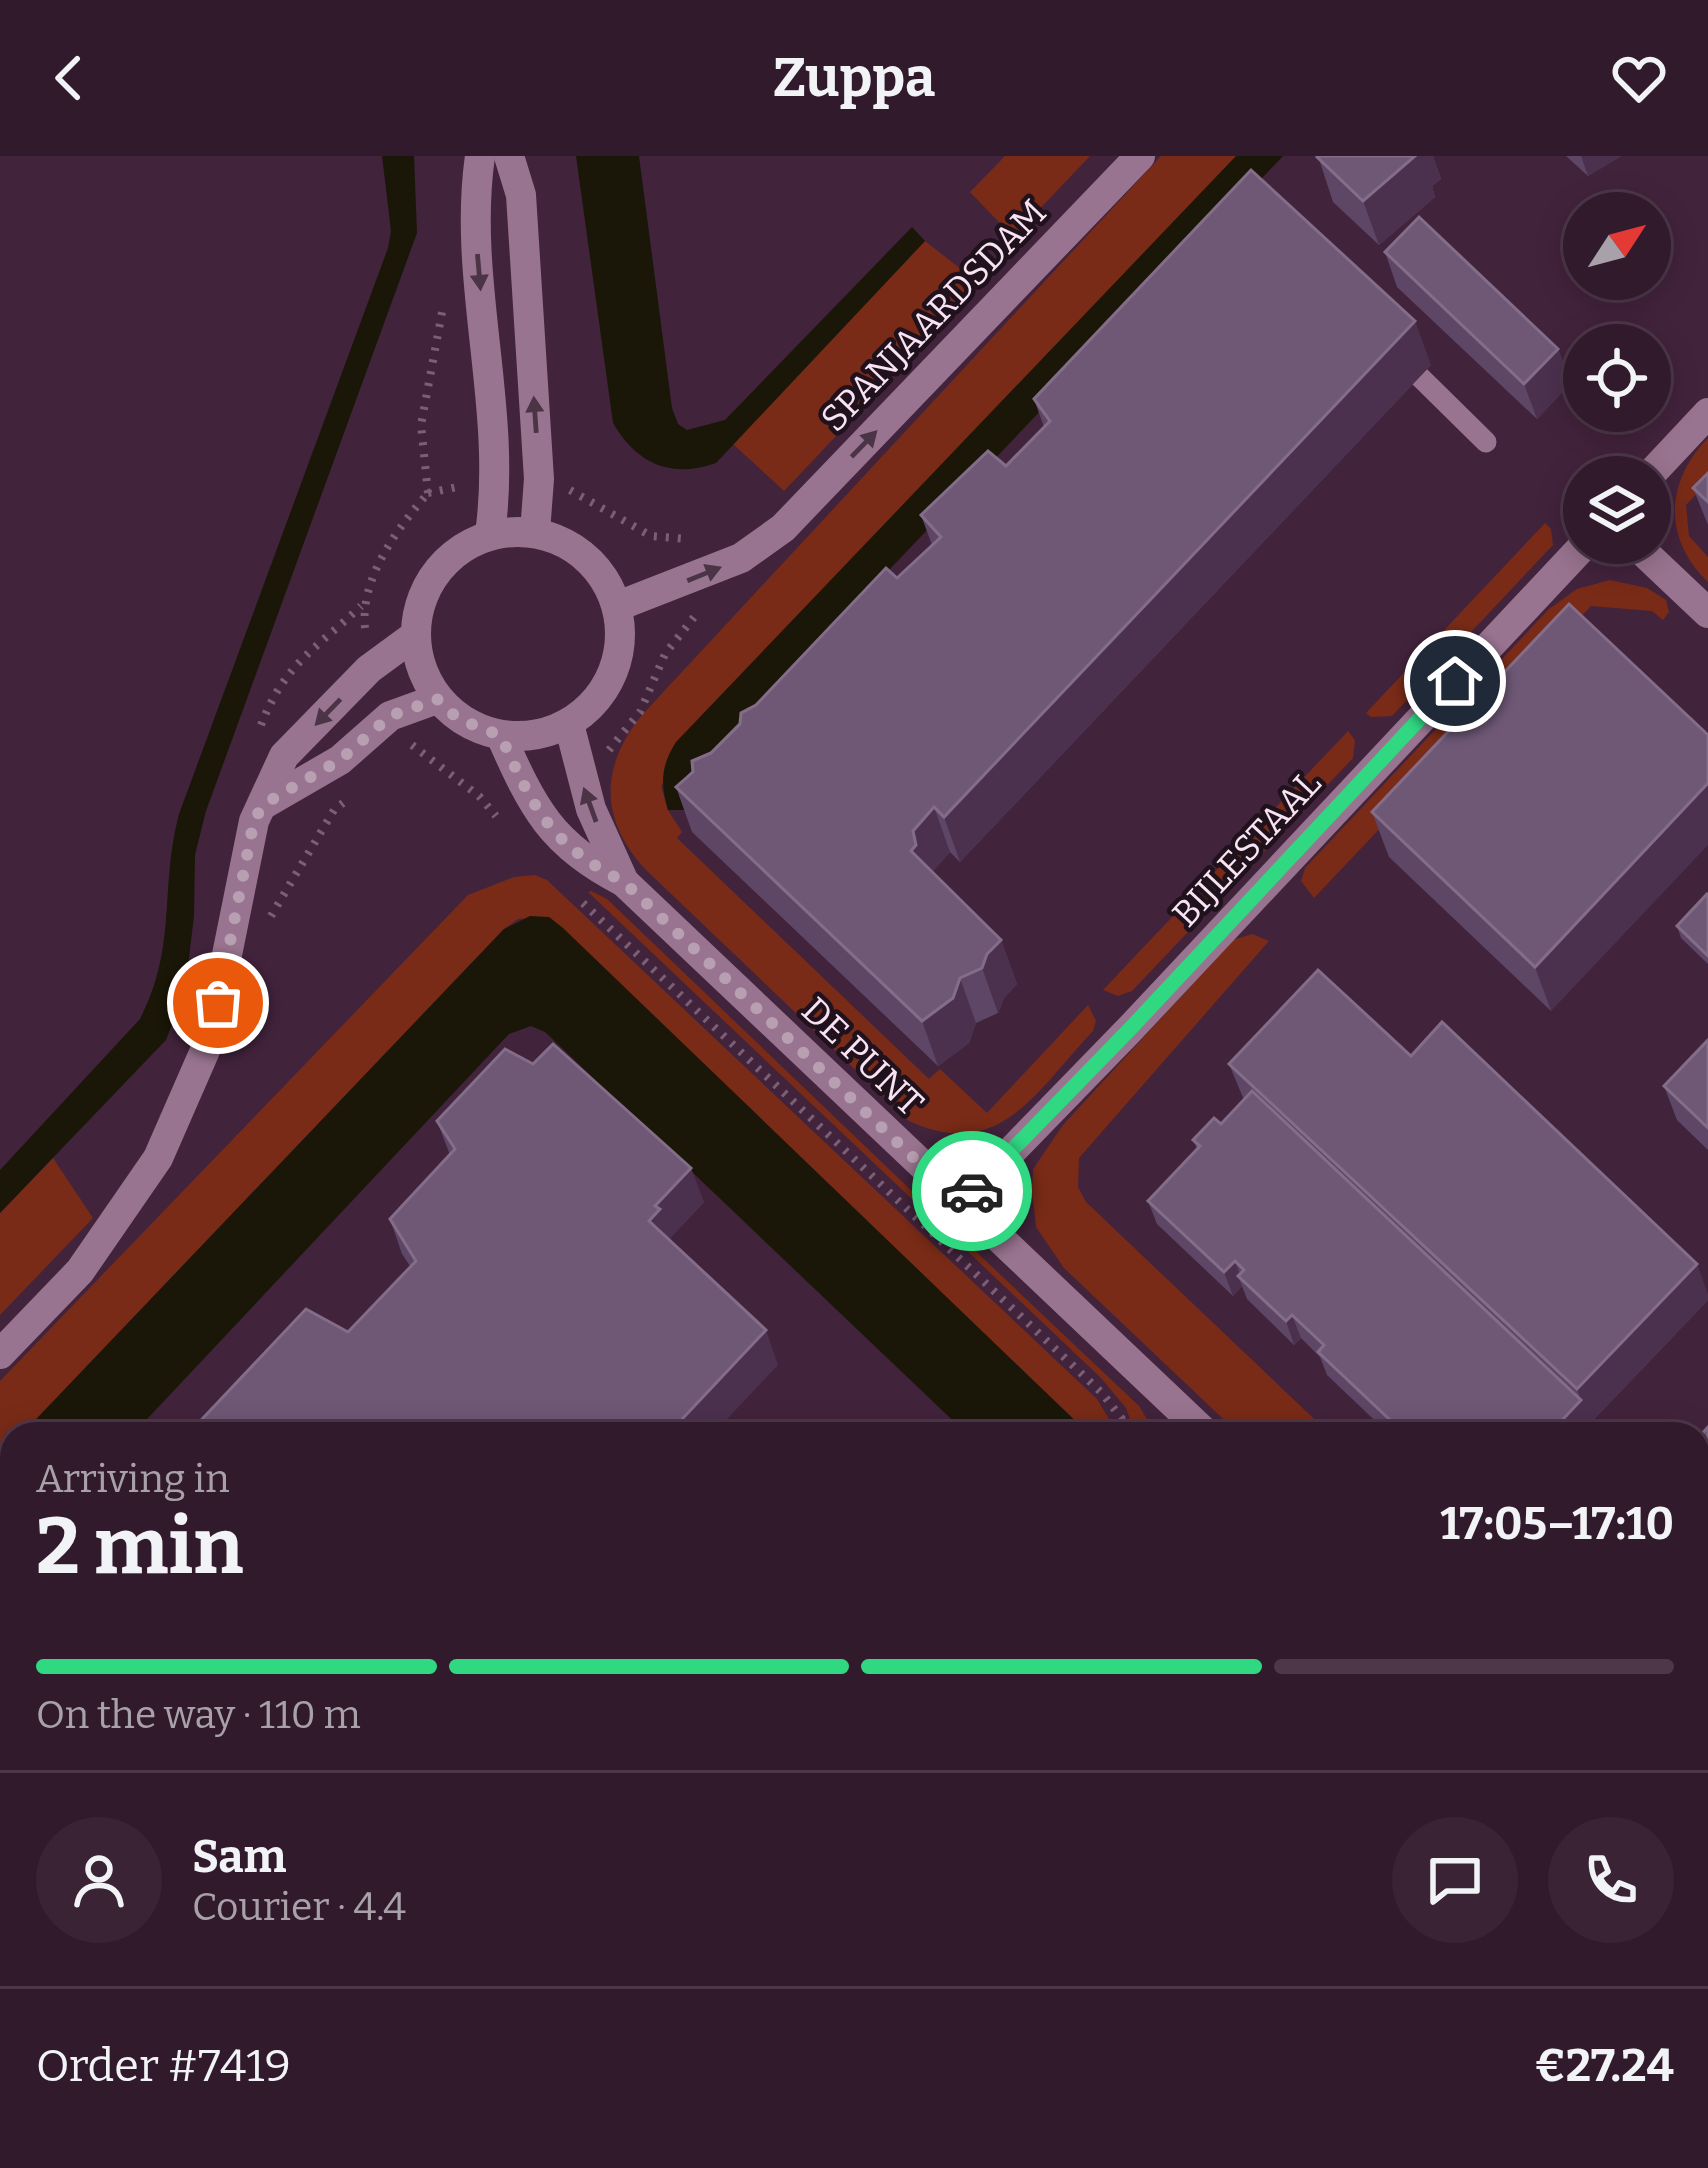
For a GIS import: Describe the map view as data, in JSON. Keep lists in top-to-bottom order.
{
  "streets": {
    "street": ["SPANJAARDSDAM", "BIJLESTAAL", "DE PUNT"]
  },
  "crossings": [
    ["SPANJAARDSDAM", "DE PUNT"],
    ["BIJLESTAAL", "DE PUNT"]
  ],
  "one_way": ["SPANJAARDSDAM"],
  "north": "top right",
  "page": {
    "header": "Zuppa",
    "heading": ["2 min", "Arriving in", "17:05–17:10"],
    "panel": [
      "Sam",
      "Courier · 4.4",
      "Order #7419",
      "€27.24"
    ],
    "bar": "On the way · 110 m"
  }
}
